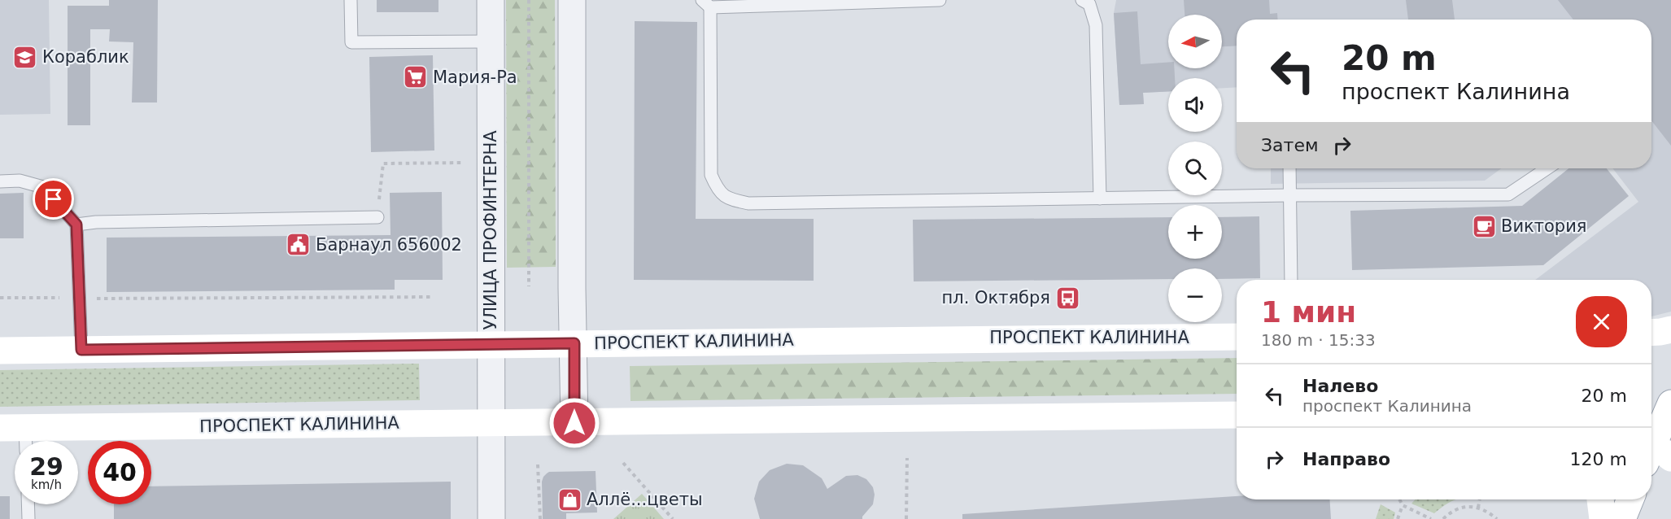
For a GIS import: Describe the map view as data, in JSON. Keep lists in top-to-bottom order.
{
  "streets": {
    "main road": ["ПРОСПЕКТ КАЛИНИНА"],
    "street": ["УЛИЦА ПРОФИНТЕРНА"]
  },
  "crossings": [
    ["УЛИЦА ПРОФИНТЕРНА", "ПРОСПЕКТ КАЛИНИНА"]
  ],
  "places": {
    "school or university": ["Кораблик"],
    "supermarket": ["Мария-Ра"],
    "cafe": ["Виктория"],
    "public building": ["Барнаул 656002"],
    "bus stop": ["пл. Октября"],
    "shop": ["Аллё...цветы"]
  },
  "north": "left",
  "page": {
    "map_buttons": ["+", "−"],
    "turn": ["20 m", "проспект Калинина"],
    "then": "Затем",
    "heading": ["1 мин", "180 m · 15:33"],
    "list": [
      {
        "name": "Налево",
        "note": "проспект Калинина",
        "value": "20 m"
      },
      {
        "name": "Направо",
        "value": "120 m"
      }
    ],
    "speed": "29 km/h",
    "limit": "40"
  }
}
